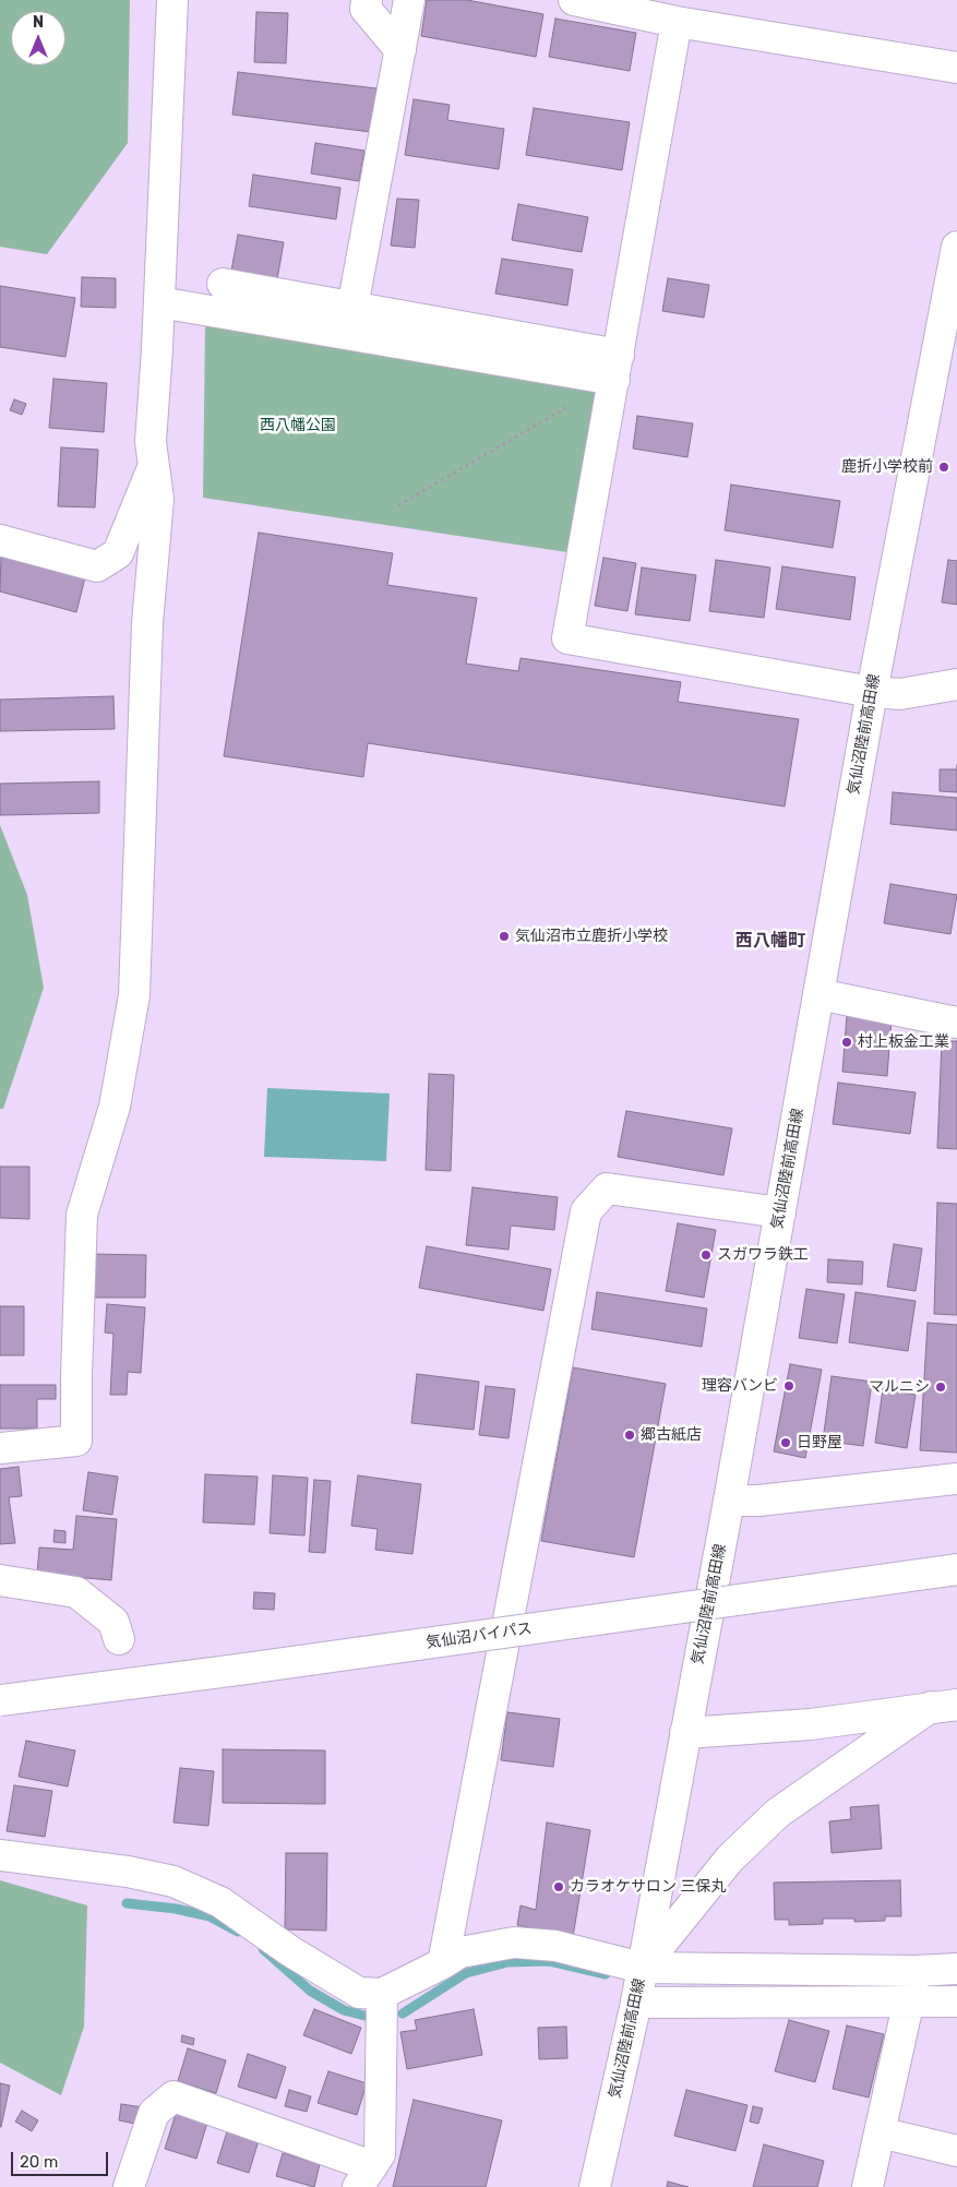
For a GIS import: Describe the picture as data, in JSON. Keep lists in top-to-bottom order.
{
  "streets": {
    "main road": ["気仙沼陸前高田線", "気仙沼バイパス"]
  },
  "districts": ["西八幡町"],
  "parks": ["西八幡公園"],
  "places": [
    "鹿折小学校前",
    "気仙沼市立鹿折小学校",
    "村上板金工業",
    "スガワラ鉄工",
    "理容バンビ",
    "マルニシ",
    "郷古紙店",
    "日野屋",
    "カラオケサロン 三保丸"
  ],
  "scale_bar": "20 m",
  "north": "top"
}
